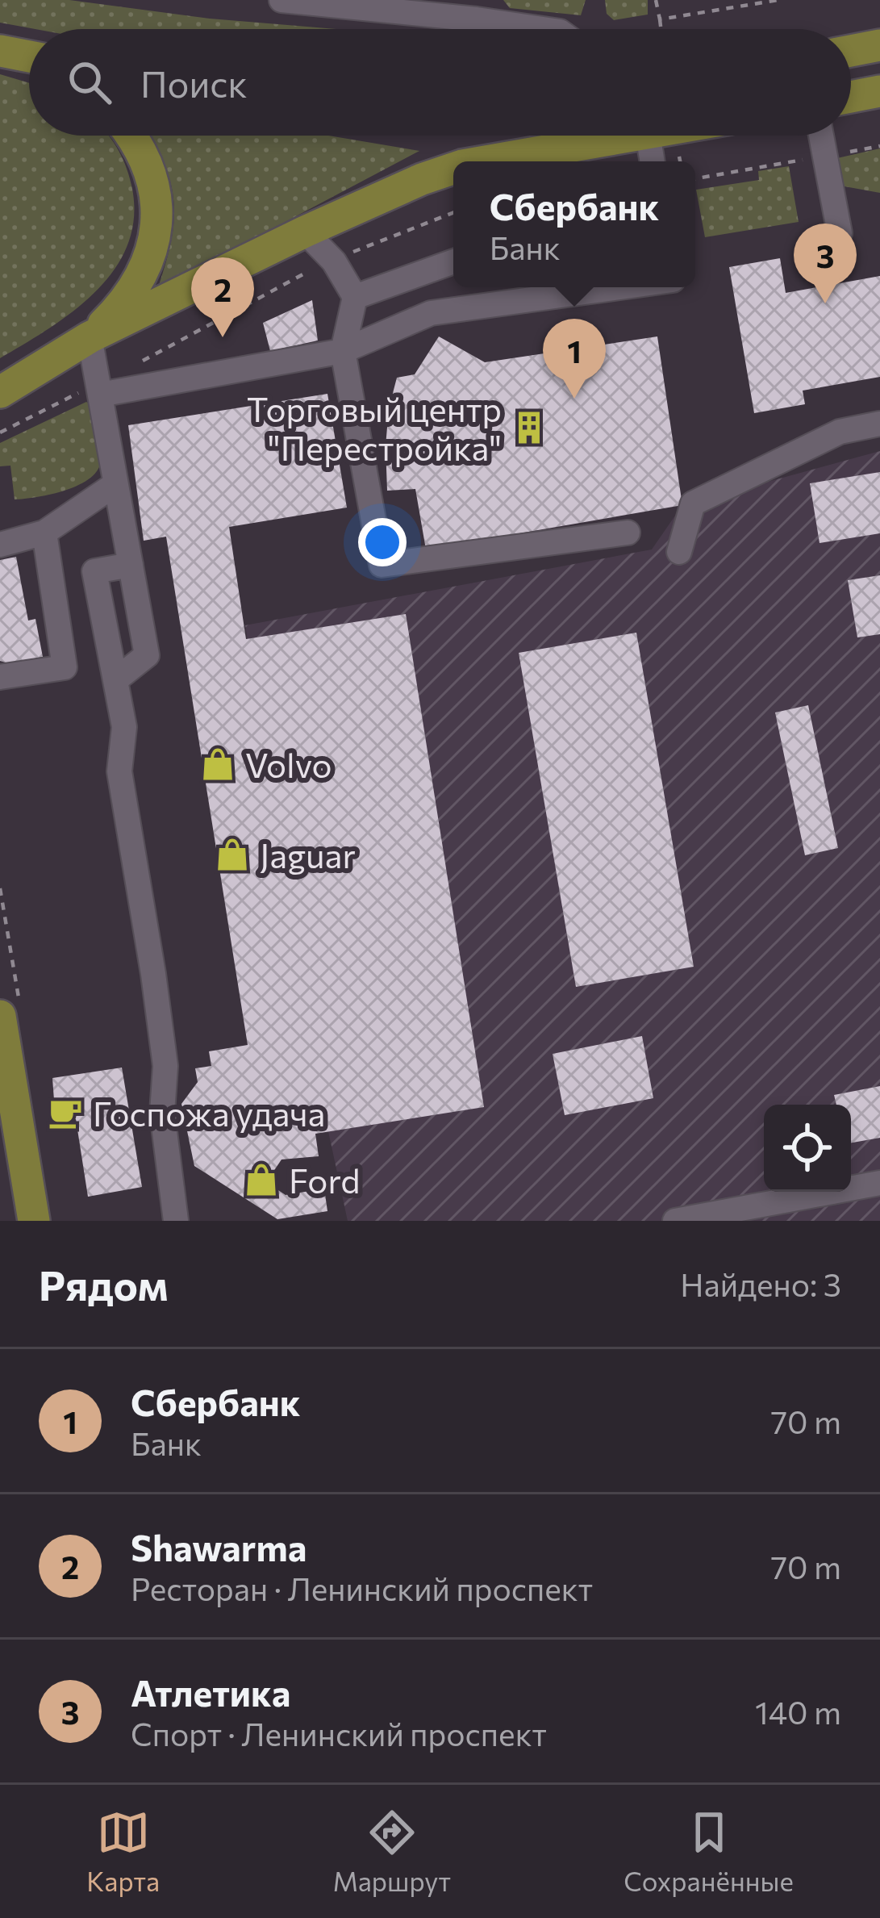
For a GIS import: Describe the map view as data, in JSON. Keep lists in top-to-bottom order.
{
  "places": {
    "building": ["Торговый центр \"Перестройка\""],
    "shop": ["Volvo", "Jaguar", "Ford"],
    "cafe": ["Госпожа удача"]
  },
  "page": {
    "search": "Поиск",
    "popup": ["Сбербанк", "Банк"],
    "pins": ["3", "2", "1"],
    "heading": ["Рядом", "Найдено: 3"],
    "list": [
      {
        "mark": "1",
        "name": "Сбербанк",
        "note": "Банк",
        "value": "70 m"
      },
      {
        "mark": "2",
        "name": "Shawarma",
        "note": "Ресторан · Ленинский проспект",
        "value": "70 m"
      },
      {
        "mark": "3",
        "name": "Атлетика",
        "note": "Спорт · Ленинский проспект",
        "value": "140 m"
      }
    ],
    "nav": ["Карта", "Маршрут", "Сохранённые"]
  }
}
